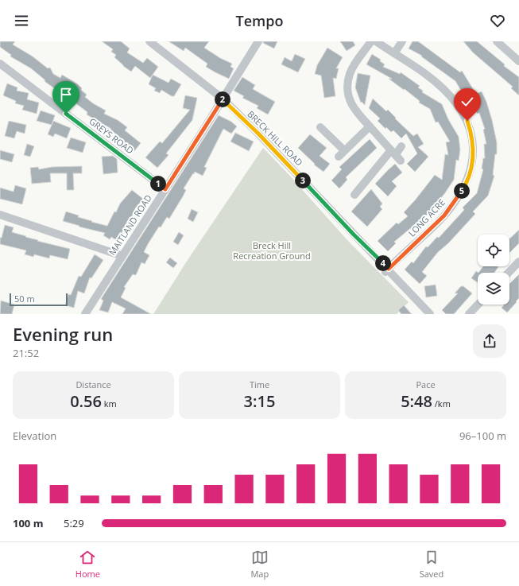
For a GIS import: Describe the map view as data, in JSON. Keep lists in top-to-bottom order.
{
  "streets": {
    "street": [
      "GREYS ROAD",
      "BRECK HILL ROAD",
      "LONG ACRE",
      "MAITLAND ROAD"
    ]
  },
  "crossings": [
    ["GREYS ROAD", "MAITLAND ROAD"],
    ["BRECK HILL ROAD", "LONG ACRE"],
    ["BRECK HILL ROAD", "MAITLAND ROAD"]
  ],
  "parks": ["Breck Hill Recreation Ground"],
  "scale_bar": "50 m",
  "page": {
    "header": "Tempo",
    "pins": [
      "2",
      "3",
      "1",
      "5",
      "4"
    ],
    "scale": "50 m",
    "heading": ["Evening run", "21:52"],
    "stats": [
      ["Distance", "0.56 km"],
      ["Time", "3:15"],
      ["Pace", "5:48 /km"]
    ],
    "chart": ["Elevation", "96–100 m"],
    "list": [
      {
        "name": "100 m",
        "note": "5:29"
      }
    ],
    "tabs": ["Home", "Map", "Saved"]
  }
}
